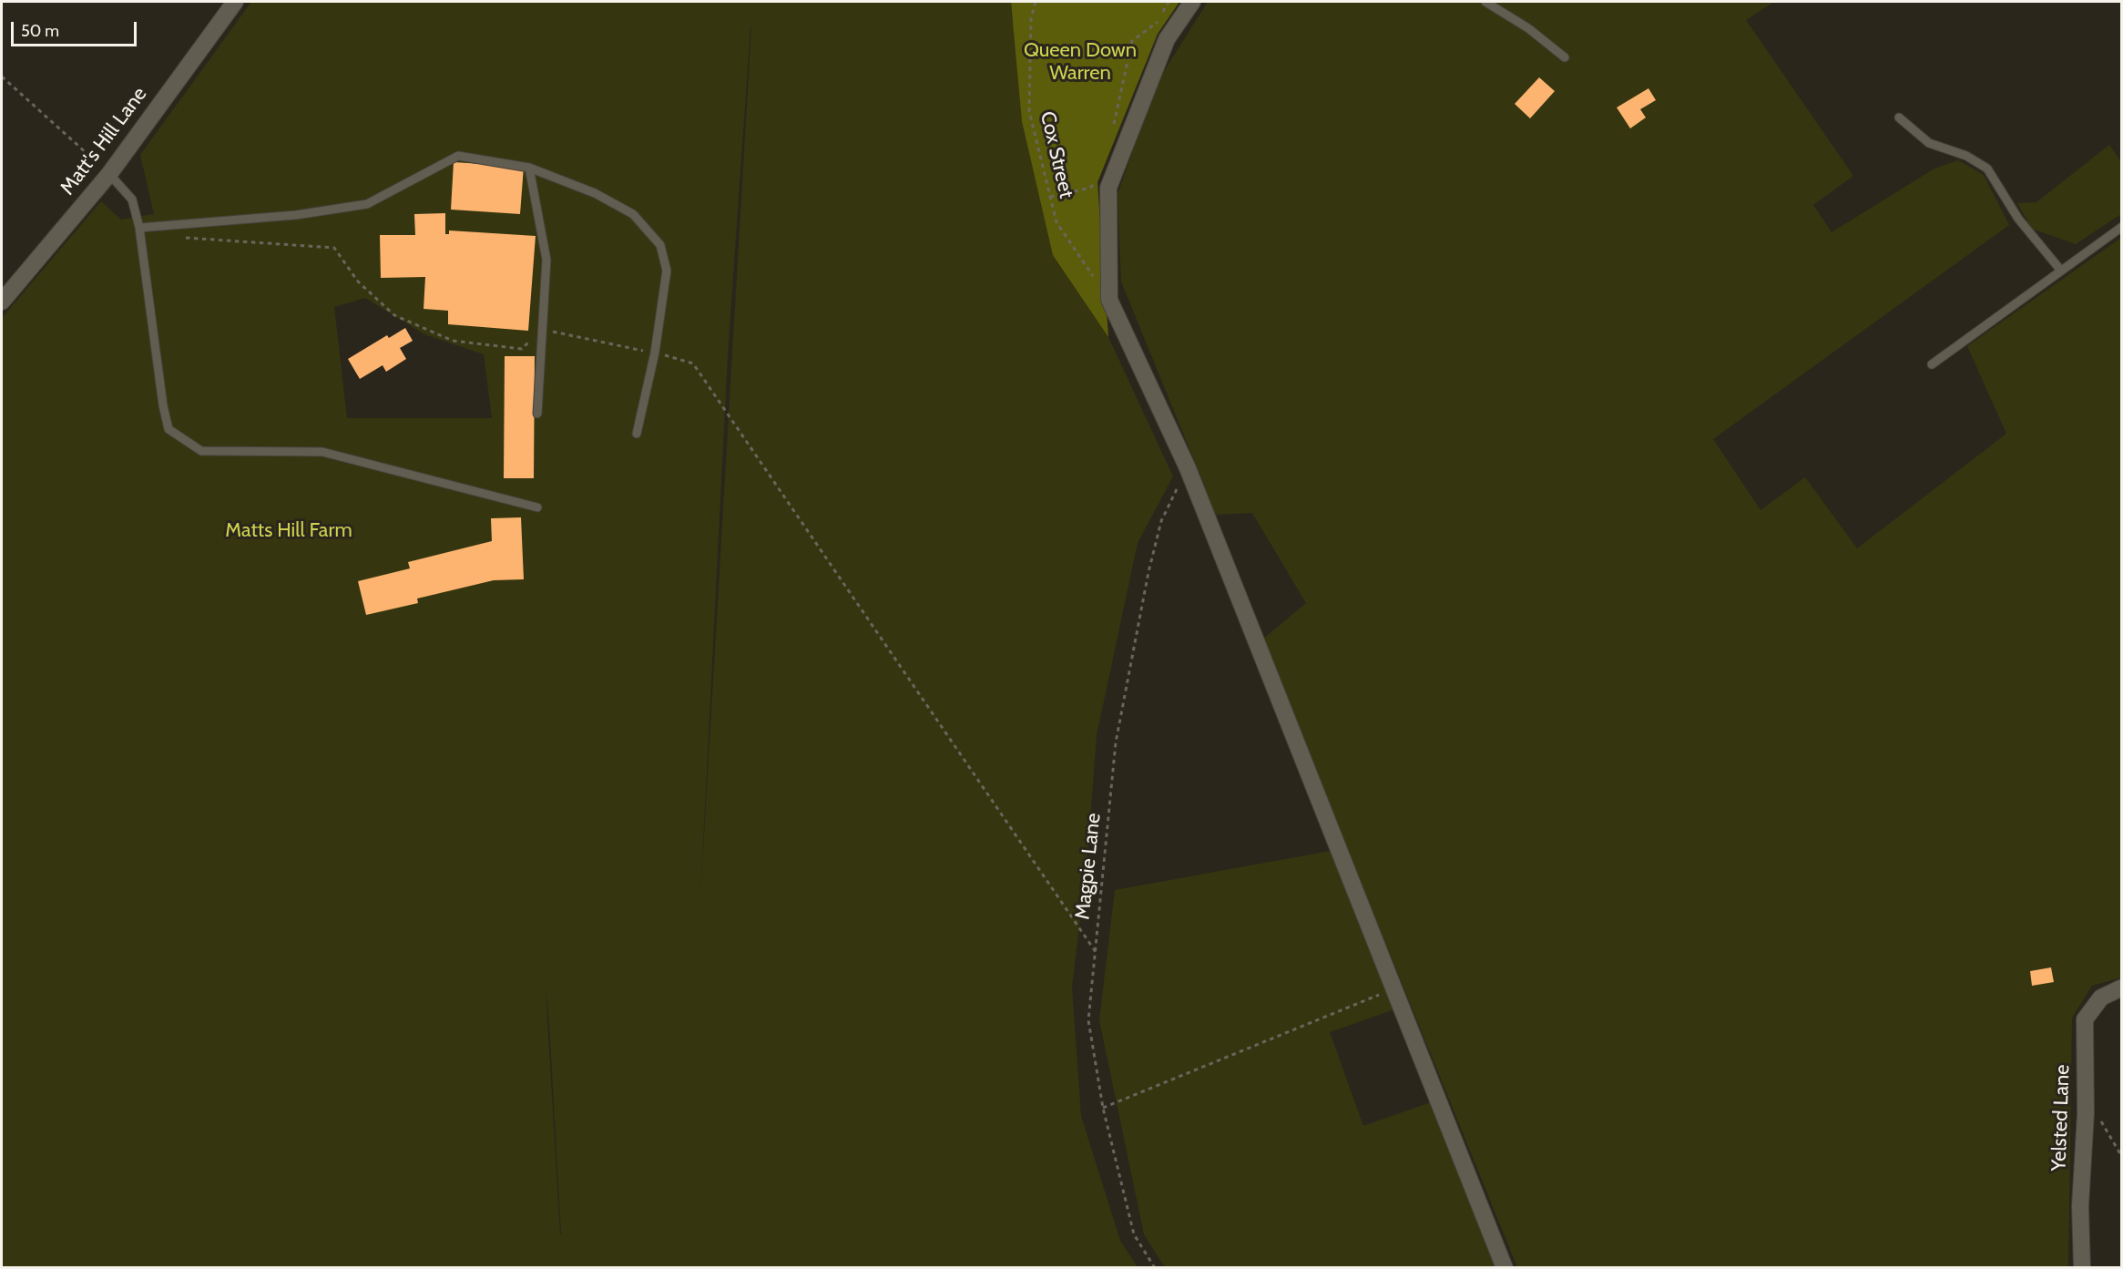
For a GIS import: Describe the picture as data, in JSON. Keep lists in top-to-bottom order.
{
  "streets": {
    "street": ["Matt's Hill Lane", "Yelsted Lane"],
    "path": ["Cox Street", "Magpie Lane"]
  },
  "parks": ["Queen Down Warren", "Matts Hill Farm"],
  "scale_bar": "50 m"
}
